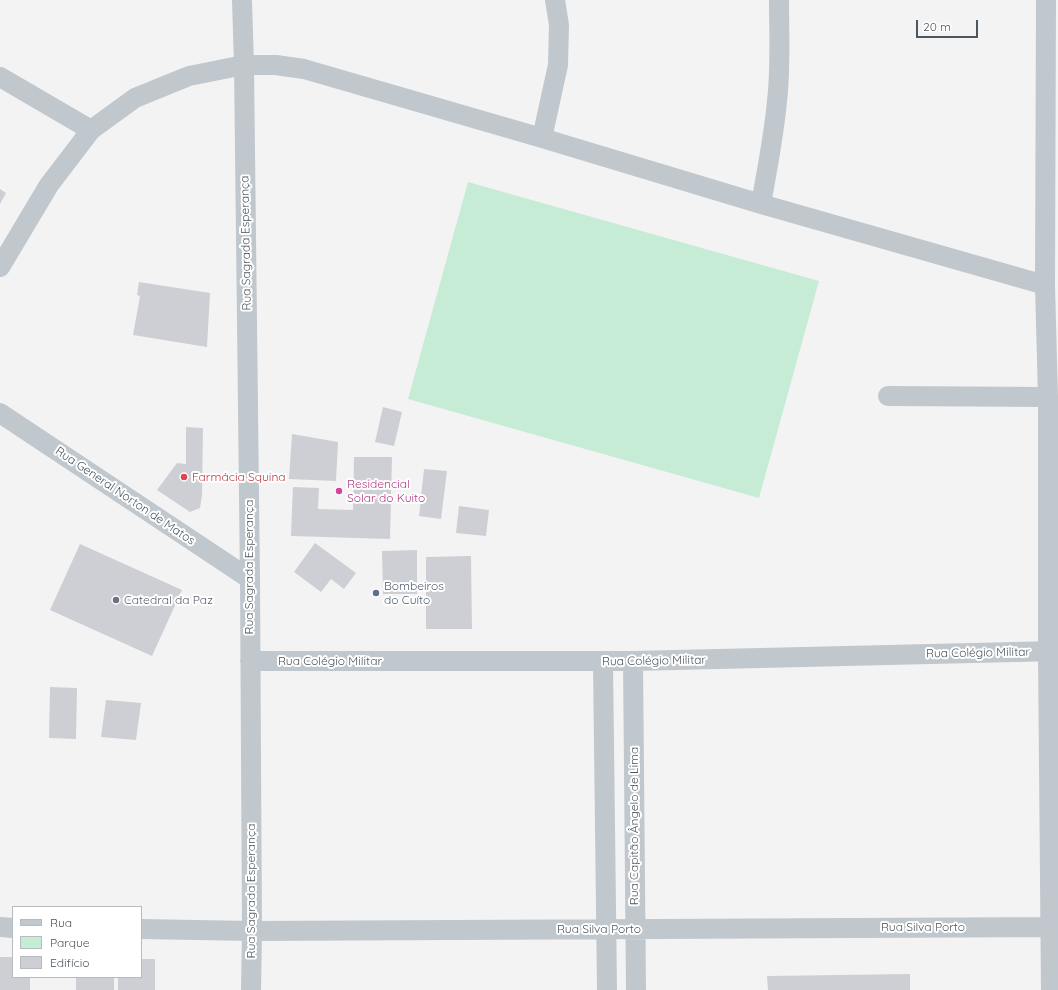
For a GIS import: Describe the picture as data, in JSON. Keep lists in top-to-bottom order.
{
  "streets": {
    "street": [
      "Rua Sagrada Esperança",
      "Rua General Norton de Matos",
      "Rua Colégio Militar",
      "Rua Capitão Ângelo de Lima",
      "Rua Silva Porto"
    ]
  },
  "crossings": [
    ["Rua Sagrada Esperança", "Rua General Norton de Matos"],
    ["Rua Sagrada Esperança", "Rua Colégio Militar"],
    ["Rua Sagrada Esperança", "Rua Silva Porto"],
    ["Rua Colégio Militar", "Rua Capitão Ângelo de Lima"],
    ["Rua Capitão Ângelo de Lima", "Rua Silva Porto"]
  ],
  "places": [
    "Farmácia Squina",
    "Residencial Solar do Kuito",
    "Bombeiros do Cuíto",
    "Catedral da Paz"
  ],
  "legend": ["Rua", "Parque", "Edifício"],
  "scale_bar": "20 m"
}
